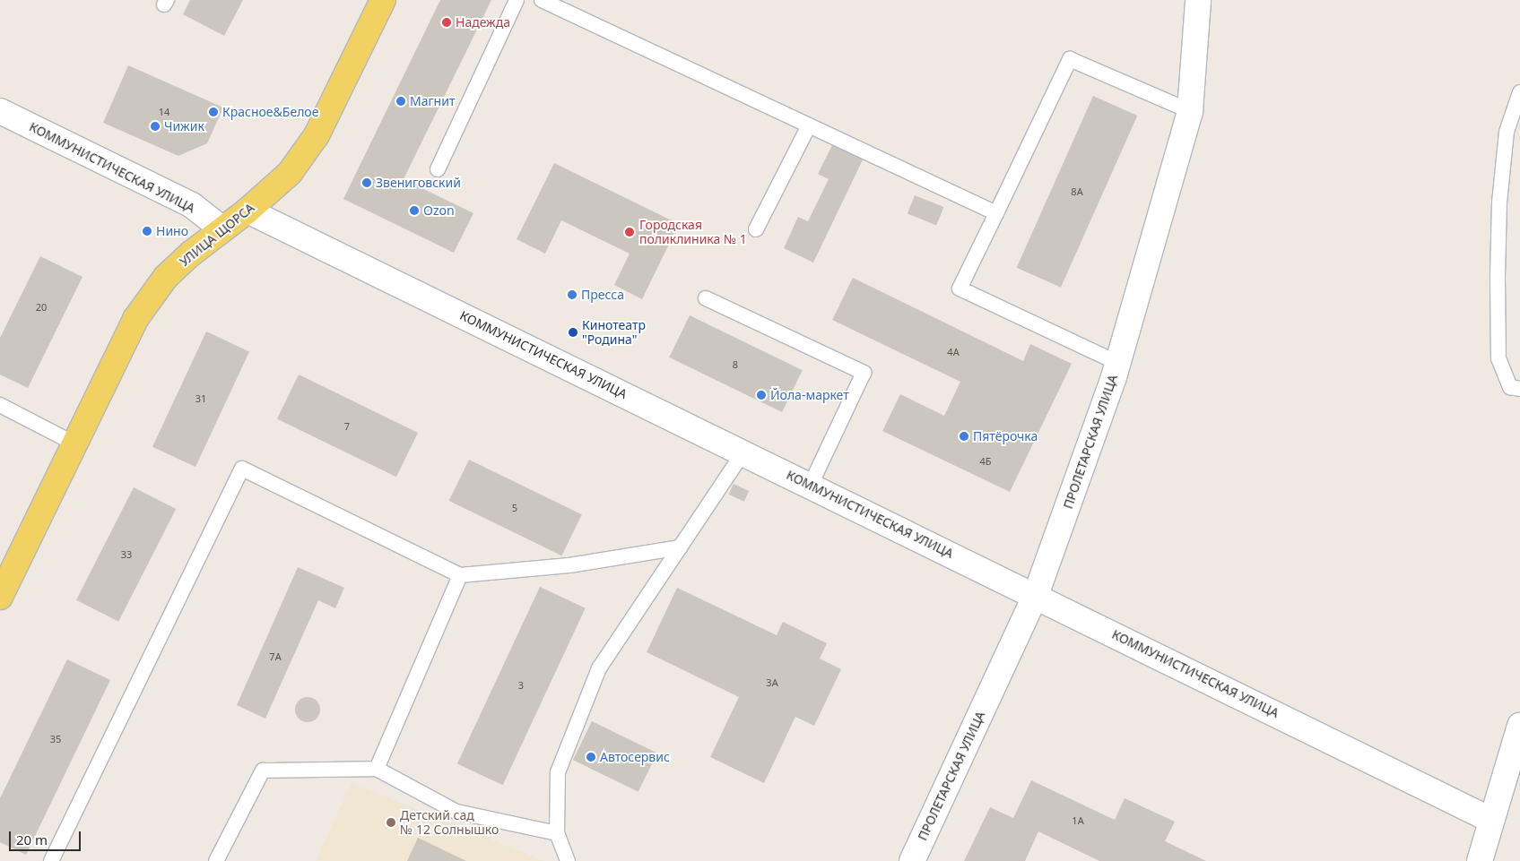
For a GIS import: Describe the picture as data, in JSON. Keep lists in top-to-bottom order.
{
  "streets": {
    "main road": ["УЛИЦА ЩОРСА"],
    "street": ["КОММУНИСТИЧЕСКАЯ УЛИЦА", "ПРОЛЕТАРСКАЯ УЛИЦА"]
  },
  "crossings": [
    ["КОММУНИСТИЧЕСКАЯ УЛИЦА", "УЛИЦА ЩОРСА"],
    ["КОММУНИСТИЧЕСКАЯ УЛИЦА", "ПРОЛЕТАРСКАЯ УЛИЦА"]
  ],
  "places": [
    "Надежда",
    "Магнит",
    "Красное&Белое",
    "Чижик",
    "Звениговский",
    "Ozon",
    "Нино",
    "Городская поликлиника № 1",
    "Пресса",
    "Кинотеатр \"Родина\"",
    "Йола-маркет",
    "Пятёрочка",
    "Автосервис",
    "Детский сад № 12 Солнышко"
  ],
  "house_numbers": [
    "14",
    "8А",
    "20",
    "4А",
    "8",
    "31",
    "7",
    "4Б",
    "5",
    "33",
    "7А",
    "3А",
    "3",
    "35",
    "1А"
  ],
  "scale_bar": "20 m"
}
